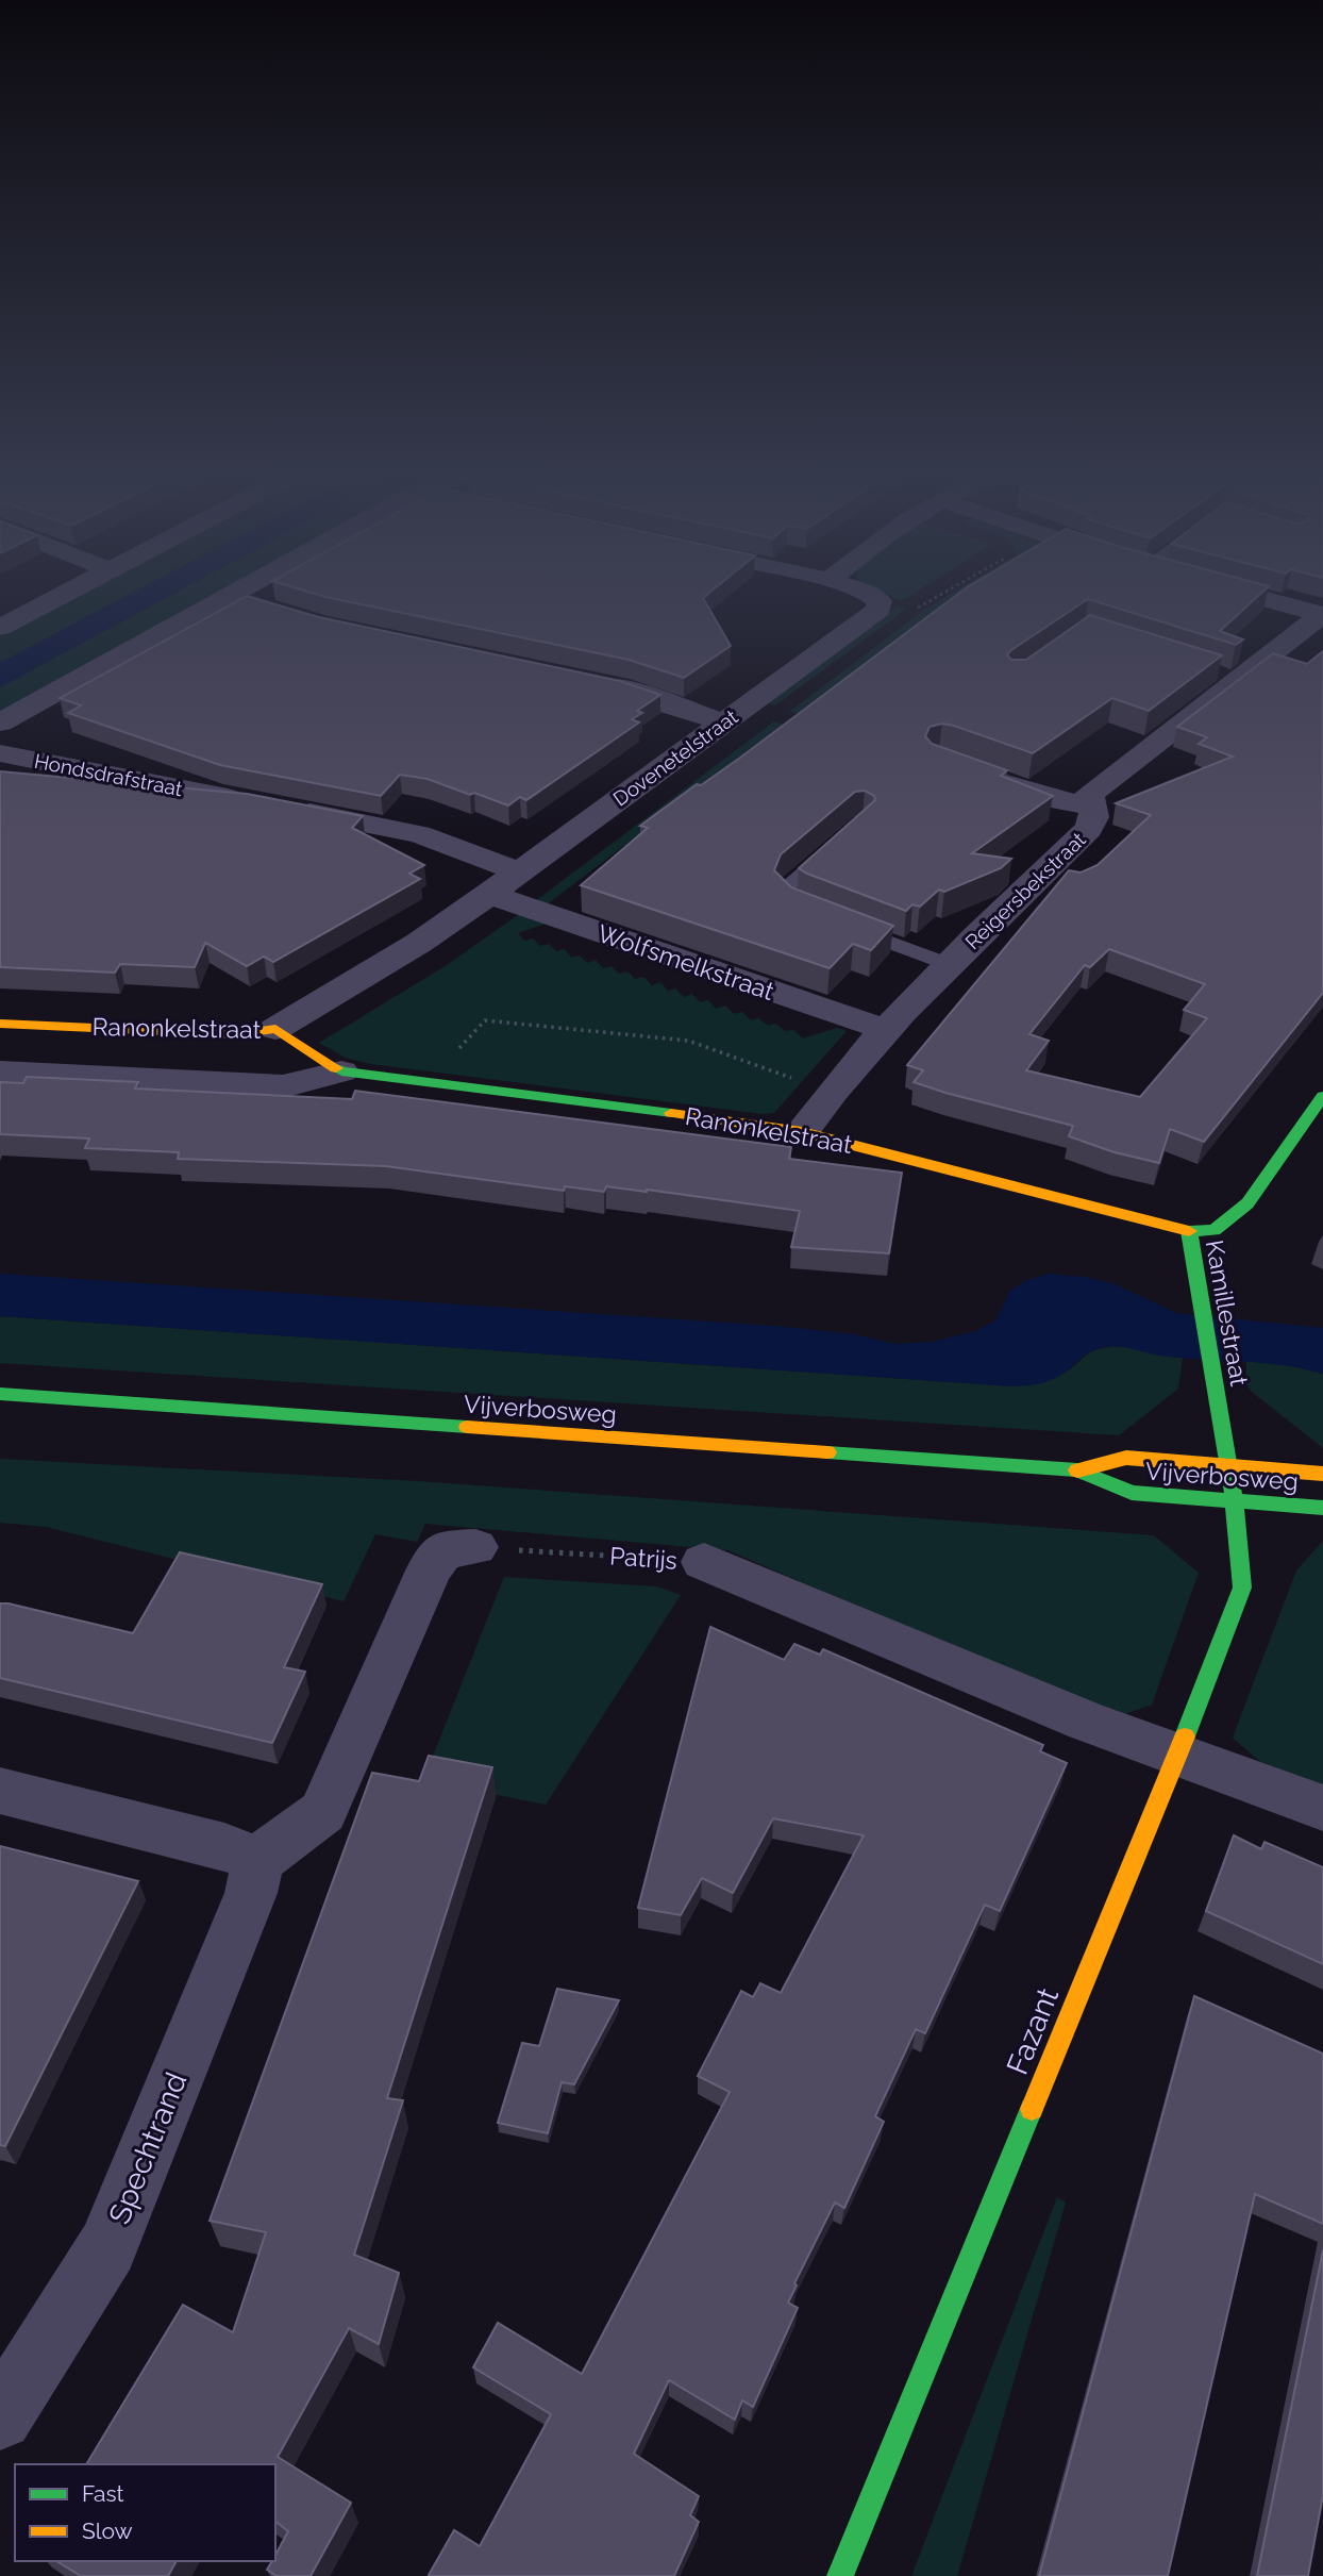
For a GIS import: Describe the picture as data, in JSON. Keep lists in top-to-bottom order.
{
  "streets": {
    "street": [
      "Dovenetelstraat",
      "Hondsdrafstraat",
      "Reigersbekstraat",
      "Wolfsmelkstraat",
      "Ranonkelstraat",
      "Kamillestraat",
      "Vijverbosweg",
      "Patrijs",
      "Fazant",
      "Spechtrand"
    ]
  },
  "crossings": [
    ["Dovenetelstraat", "Hondsdrafstraat"],
    ["Dovenetelstraat", "Wolfsmelkstraat"],
    ["Dovenetelstraat", "Ranonkelstraat"],
    ["Reigersbekstraat", "Wolfsmelkstraat"],
    ["Reigersbekstraat", "Ranonkelstraat"],
    ["Ranonkelstraat", "Kamillestraat"],
    ["Kamillestraat", "Vijverbosweg"],
    ["Kamillestraat", "Fazant"],
    ["Vijverbosweg", "Fazant"],
    ["Patrijs", "Fazant"]
  ],
  "legend": ["Fast", "Slow"]
}
